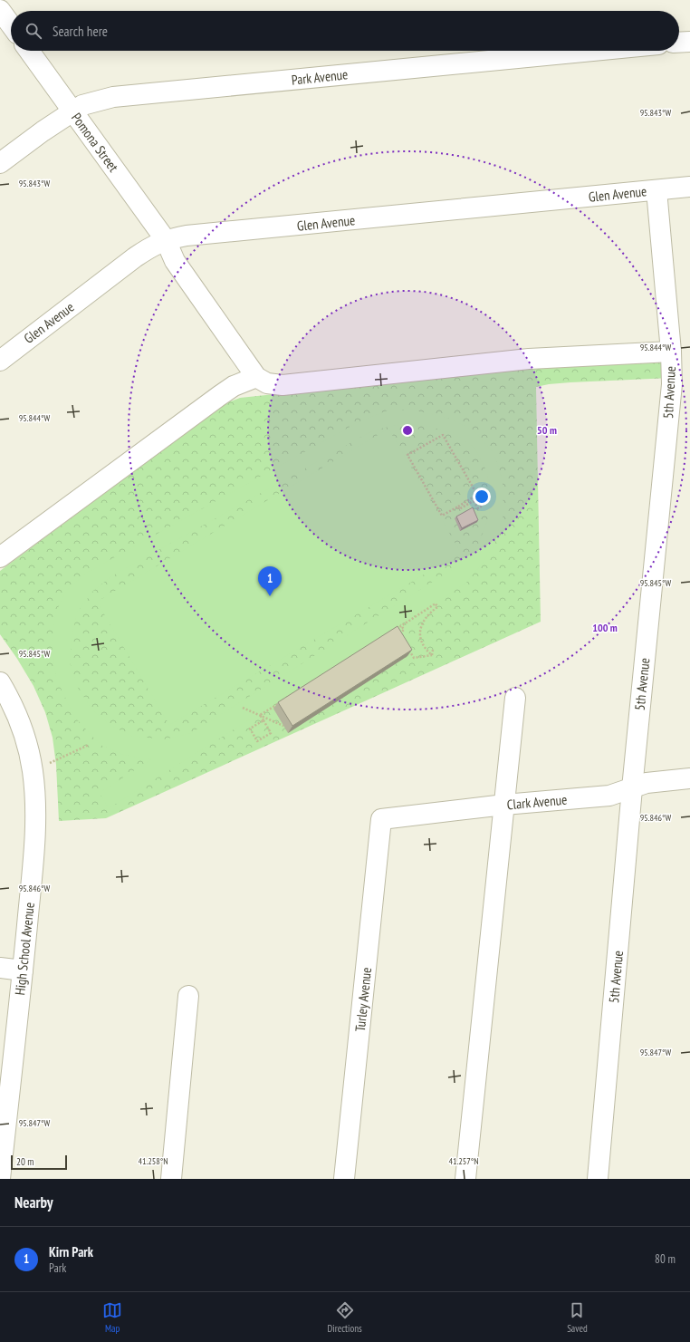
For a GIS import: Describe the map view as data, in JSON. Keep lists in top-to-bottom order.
{
  "streets": {
    "street": [
      "Park Avenue",
      "Pomona Street",
      "Glen Avenue",
      "5th Avenue",
      "Clark Avenue",
      "High School Avenue",
      "Turley Avenue"
    ]
  },
  "crossings": [
    ["Park Avenue", "Pomona Street"],
    ["Pomona Street", "Glen Avenue"],
    ["Glen Avenue", "5th Avenue"],
    ["5th Avenue", "Clark Avenue"],
    ["Clark Avenue", "Turley Avenue"]
  ],
  "scale_bar": "20 m",
  "page": {
    "search": "Search here",
    "pins": "1",
    "scale": "20 m",
    "heading": "Nearby",
    "list": [
      {
        "mark": "1",
        "name": "Kirn Park",
        "note": "Park",
        "value": "80 m"
      }
    ],
    "nav": ["Map", "Directions", "Saved"]
  },
  "coordinates": [
    "95.843°W",
    "95.844°W",
    "95.845°W",
    "95.846°W",
    "95.847°W",
    "41.258°N",
    "41.257°N"
  ],
  "rings": ["50 m", "100 m"]
}
